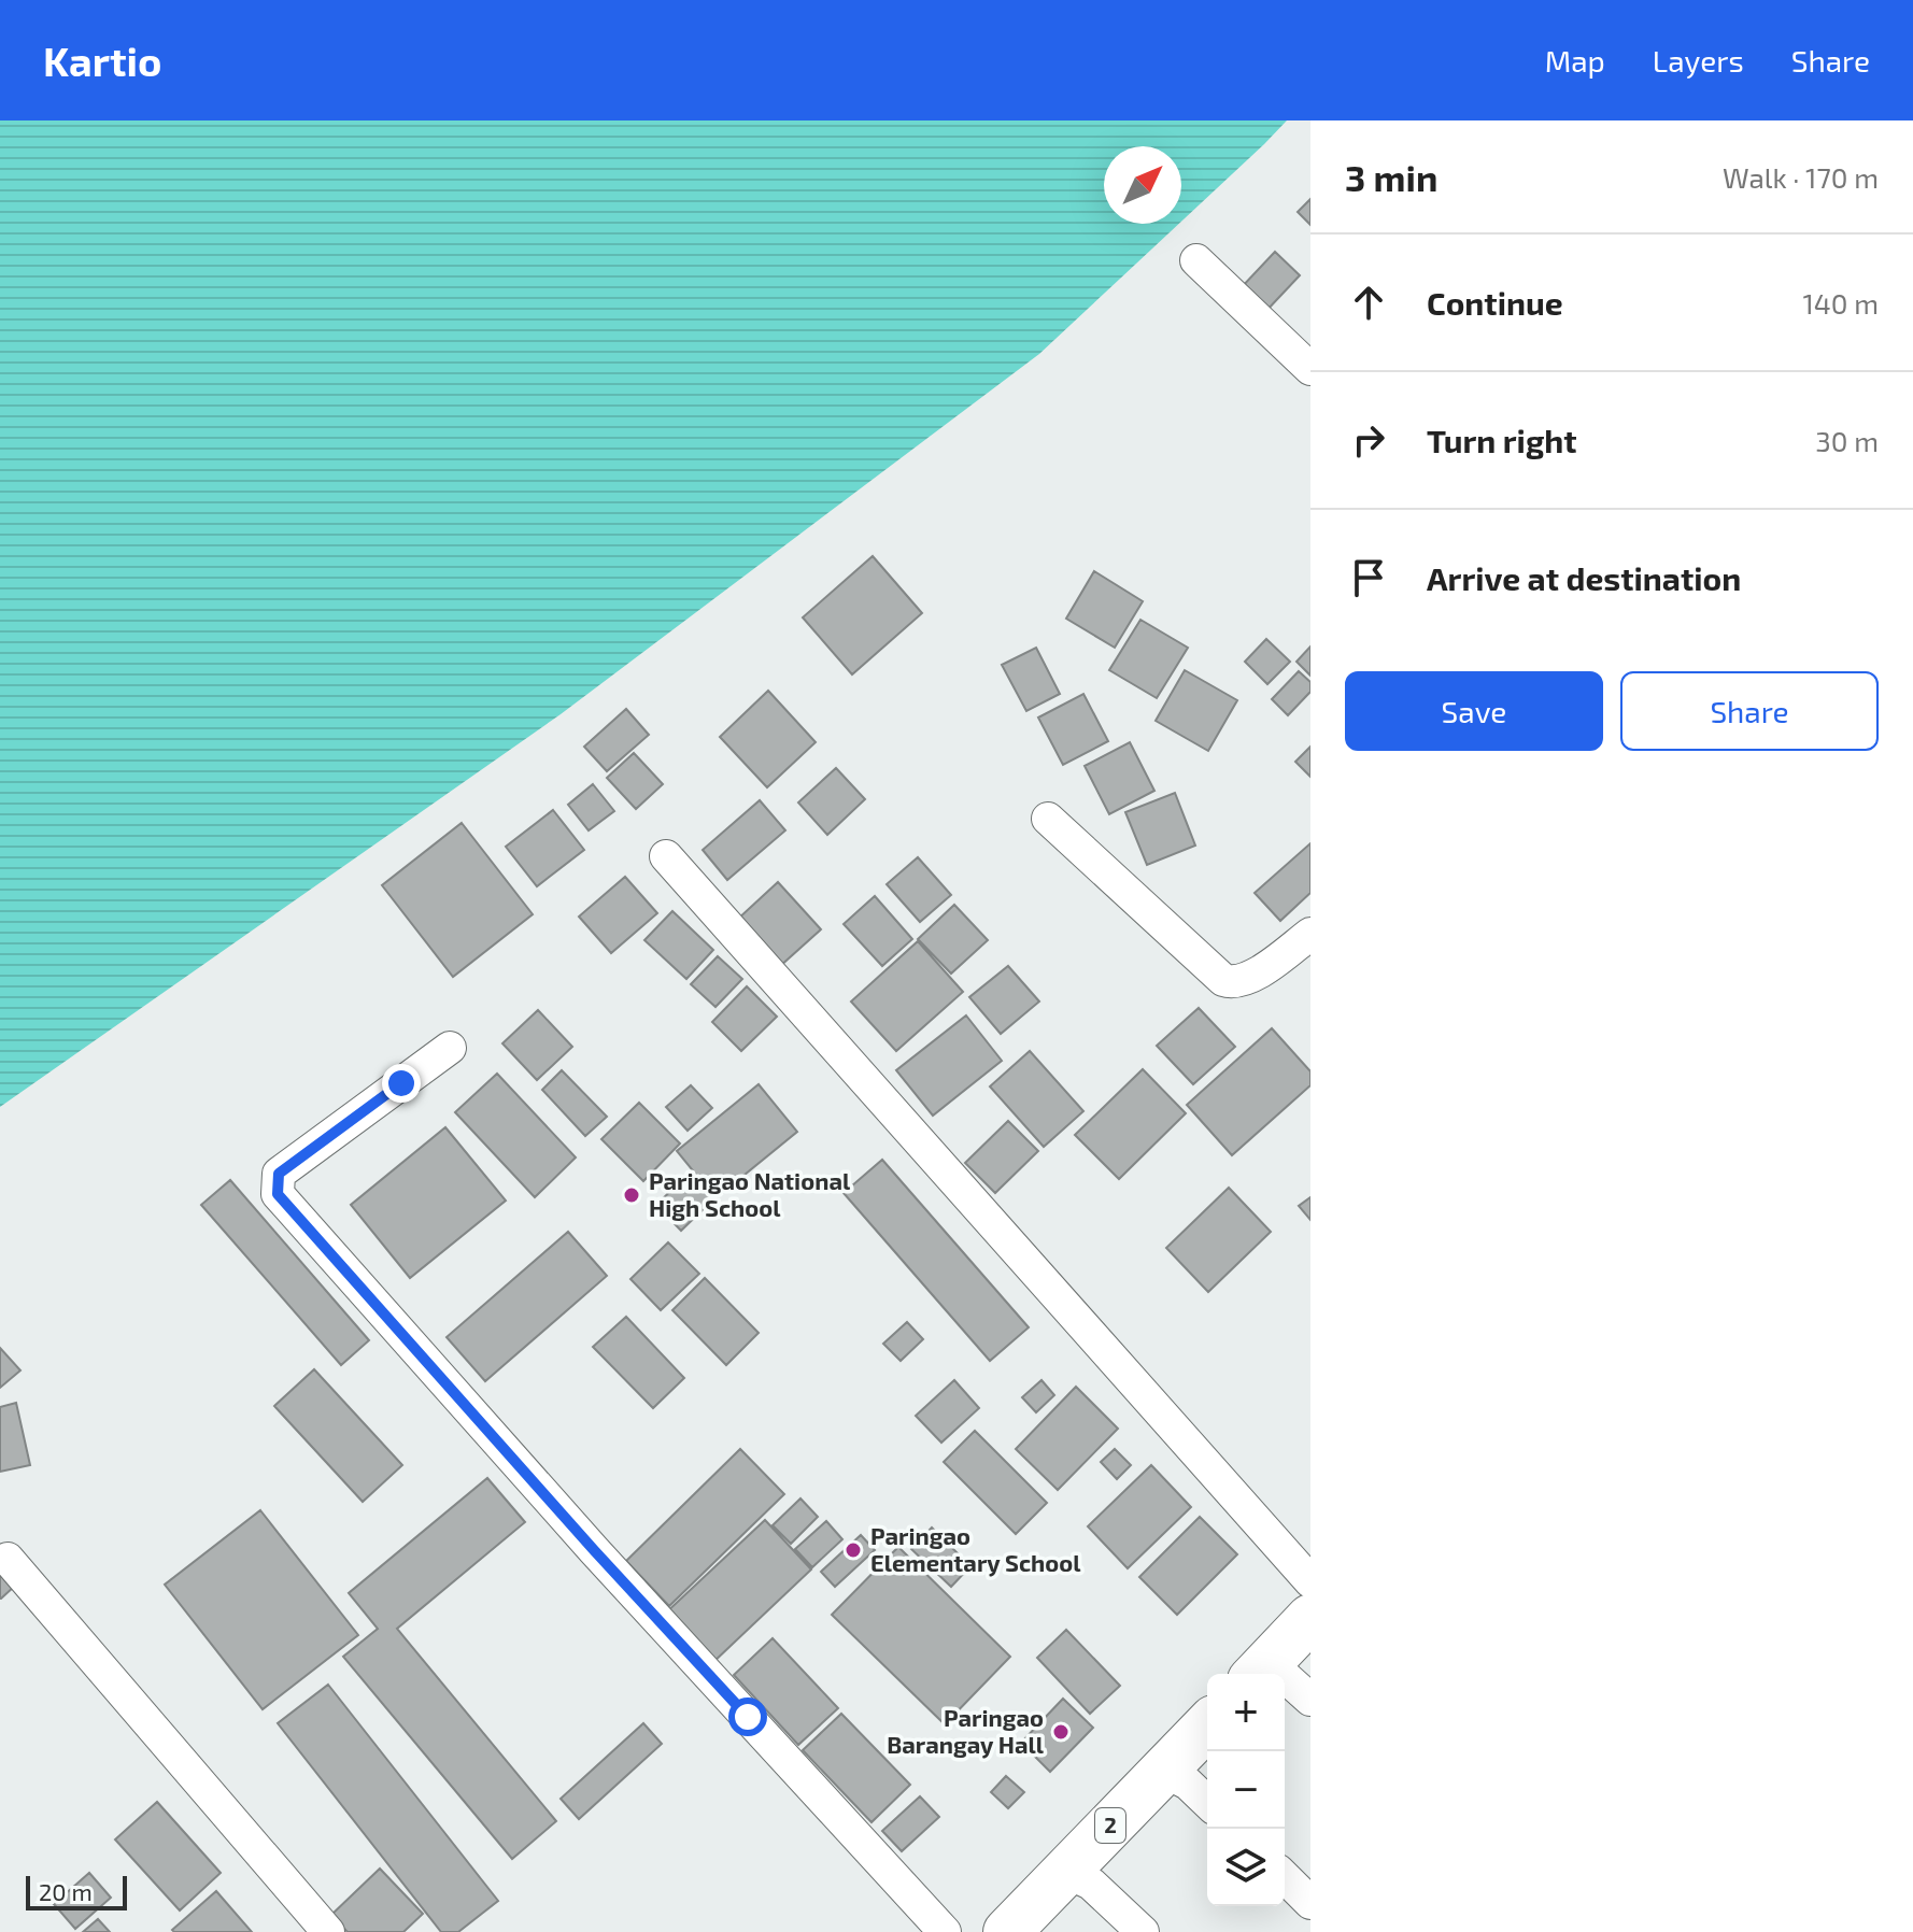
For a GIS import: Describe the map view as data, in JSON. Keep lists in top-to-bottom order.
{
  "streets": {
    "highway": ["2"]
  },
  "places": ["Paringao National High School", "Paringao Elementary School", "Paringao Barangay Hall"],
  "scale_bar": "20 m",
  "north": "top right",
  "page": {
    "header": "Kartio",
    "nav": ["Map", "Layers", "Share"],
    "heading": ["3 min", "Walk · 170 m"],
    "list": [
      ["Continue", "140 m"],
      ["Turn right", "30 m"],
      "Arrive at destination"
    ],
    "buttons": ["Save", "Share"],
    "map_buttons": ["+", "−"],
    "scale": "20 m"
  }
}
